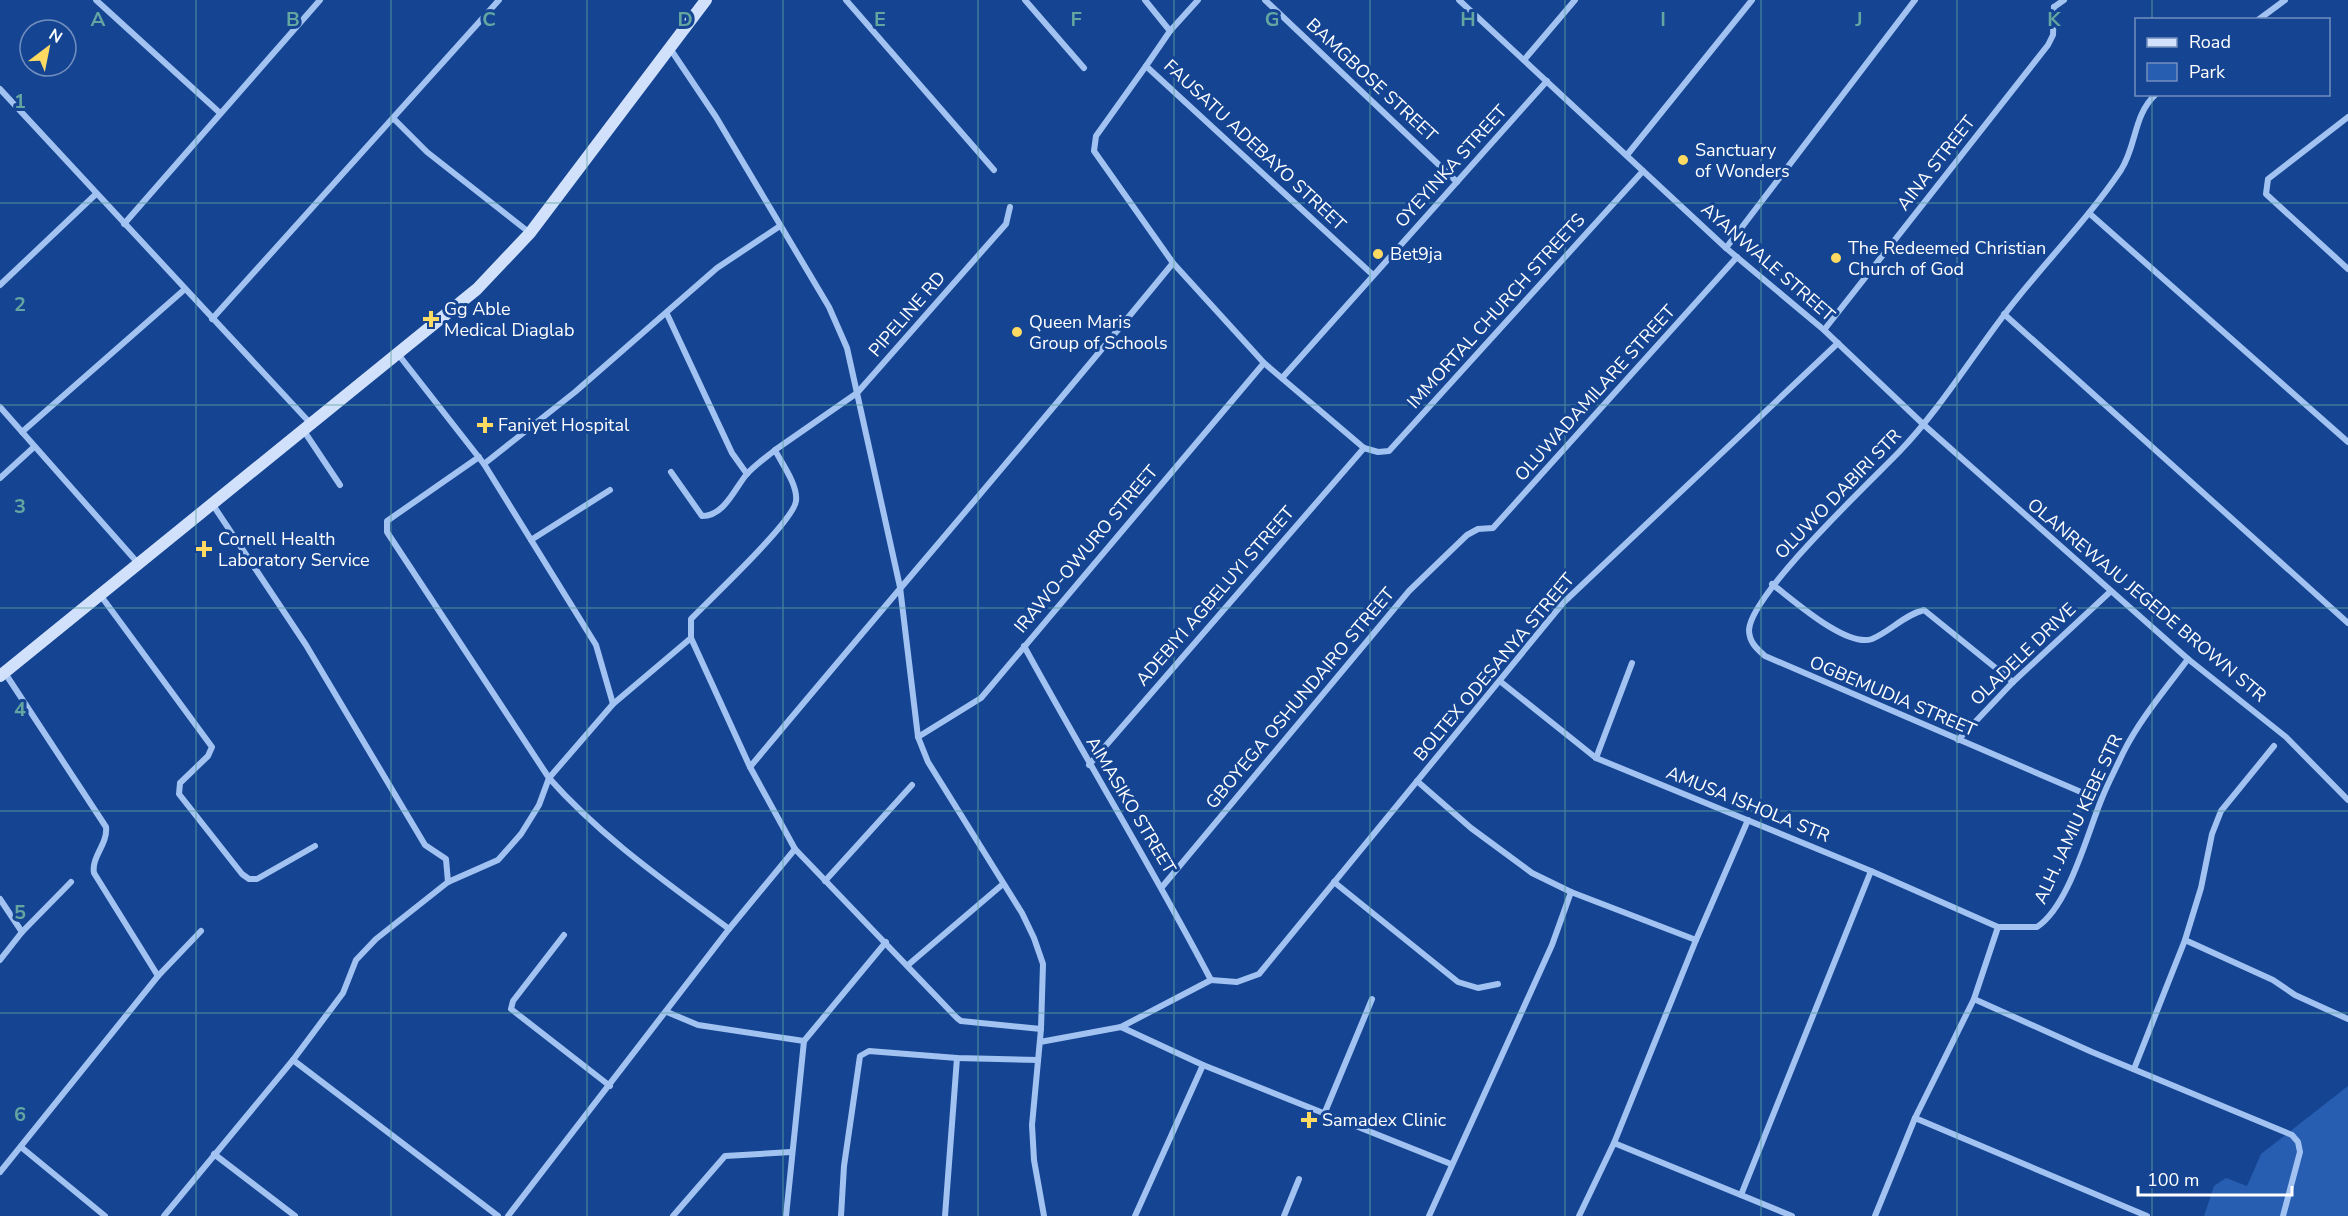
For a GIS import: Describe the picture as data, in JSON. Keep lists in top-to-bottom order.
{
  "streets": {
    "street": [
      "BAMGBOSE STREET",
      "FAUSATU ADEBAYO STREET",
      "AINA STREET",
      "OYEYINKA STREET",
      "AYANWALE STREET",
      "IMMORTAL CHURCH STREETS",
      "PIPELINE RD",
      "OLUWADAMILARE STREET",
      "OLUWO DABIRI STR",
      "IRAWO-OWURO STREET",
      "ADEBIYI AGBELUYI STREET",
      "OLANREWAJU JEGEDE BROWN STR",
      "OLADELE DRIVE",
      "BOLTEX ODESANYA STREET",
      "OGBEMUDIA STREET",
      "GBOYEGA OSHUNDAIRO STREET",
      "AMUSA ISHOLA STR",
      "AIMASIKO STREET",
      "ALH. JAMIU KEBE STR"
    ]
  },
  "crossings": [
    ["BAMGBOSE STREET", "OYEYINKA STREET"],
    ["FAUSATU ADEBAYO STREET", "OYEYINKA STREET"],
    ["AINA STREET", "AYANWALE STREET"],
    ["OYEYINKA STREET", "AYANWALE STREET"],
    ["AYANWALE STREET", "IMMORTAL CHURCH STREETS"],
    ["AYANWALE STREET", "OLUWADAMILARE STREET"],
    ["AYANWALE STREET", "OLUWO DABIRI STR"],
    ["AYANWALE STREET", "OLANREWAJU JEGEDE BROWN STR"],
    ["AYANWALE STREET", "BOLTEX ODESANYA STREET"],
    ["IMMORTAL CHURCH STREETS", "ADEBIYI AGBELUYI STREET"],
    ["OLUWADAMILARE STREET", "GBOYEGA OSHUNDAIRO STREET"],
    ["OLUWO DABIRI STR", "OLANREWAJU JEGEDE BROWN STR"],
    ["OLUWO DABIRI STR", "OGBEMUDIA STREET"],
    ["IRAWO-OWURO STREET", "AIMASIKO STREET"],
    ["ADEBIYI AGBELUYI STREET", "AIMASIKO STREET"],
    ["OLANREWAJU JEGEDE BROWN STR", "OLADELE DRIVE"],
    ["OLANREWAJU JEGEDE BROWN STR", "ALH. JAMIU KEBE STR"],
    ["OLADELE DRIVE", "OGBEMUDIA STREET"],
    ["BOLTEX ODESANYA STREET", "AMUSA ISHOLA STR"],
    ["BOLTEX ODESANYA STREET", "AIMASIKO STREET"],
    ["GBOYEGA OSHUNDAIRO STREET", "AIMASIKO STREET"],
    ["AMUSA ISHOLA STR", "ALH. JAMIU KEBE STR"]
  ],
  "places": {
    "other": [
      "Sanctuary of Wonders",
      "Bet9ja",
      "The Redeemed Christian Church of God",
      "Queen Maris Group of Schools"
    ],
    "health": [
      "Gg Able Medical Diaglab",
      "Faniyet Hospital",
      "Cornell Health Laboratory Service",
      "Samadex Clinic"
    ]
  },
  "legend": ["Road", "Park"],
  "scale_bar": "100 m",
  "north": "top right",
  "grid": {
    "columns": [
      "A",
      "B",
      "C",
      "D",
      "E",
      "F",
      "G",
      "H",
      "I",
      "J",
      "K"
    ],
    "rows": [
      "1",
      "2",
      "3",
      "4",
      "5",
      "6"
    ]
  }
}
